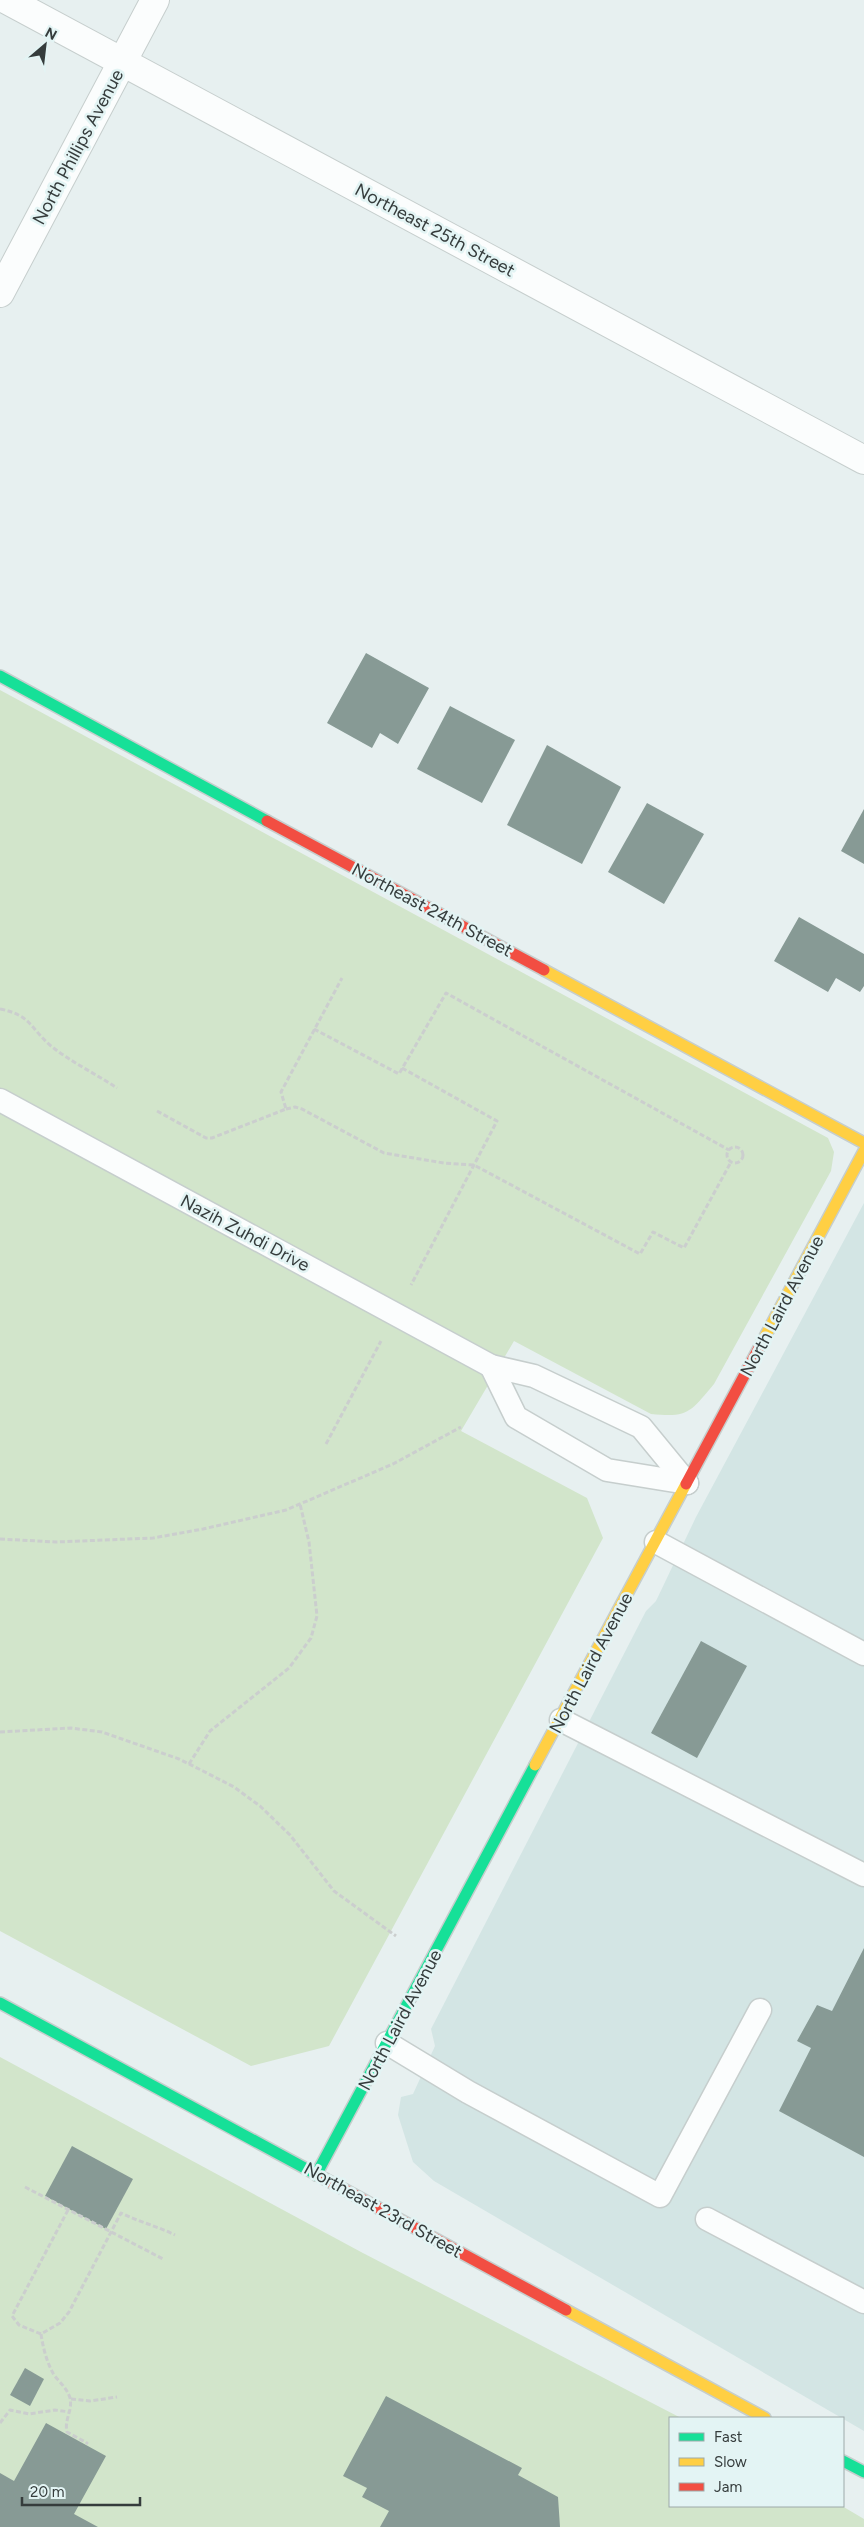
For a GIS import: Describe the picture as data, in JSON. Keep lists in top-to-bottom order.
{
  "streets": {
    "street": [
      "North Phillips Avenue",
      "Northeast 25th Street",
      "Northeast 24th Street",
      "North Laird Avenue",
      "Northeast 23rd Street"
    ],
    "lane": ["Nazih Zuhdi Drive"]
  },
  "crossings": [
    ["North Phillips Avenue", "Northeast 25th Street"],
    ["Nazih Zuhdi Drive", "North Laird Avenue"],
    ["North Laird Avenue", "Northeast 23rd Street"]
  ],
  "legend": ["Fast", "Slow", "Jam"],
  "scale_bar": "20 m",
  "north": "top right"
}
